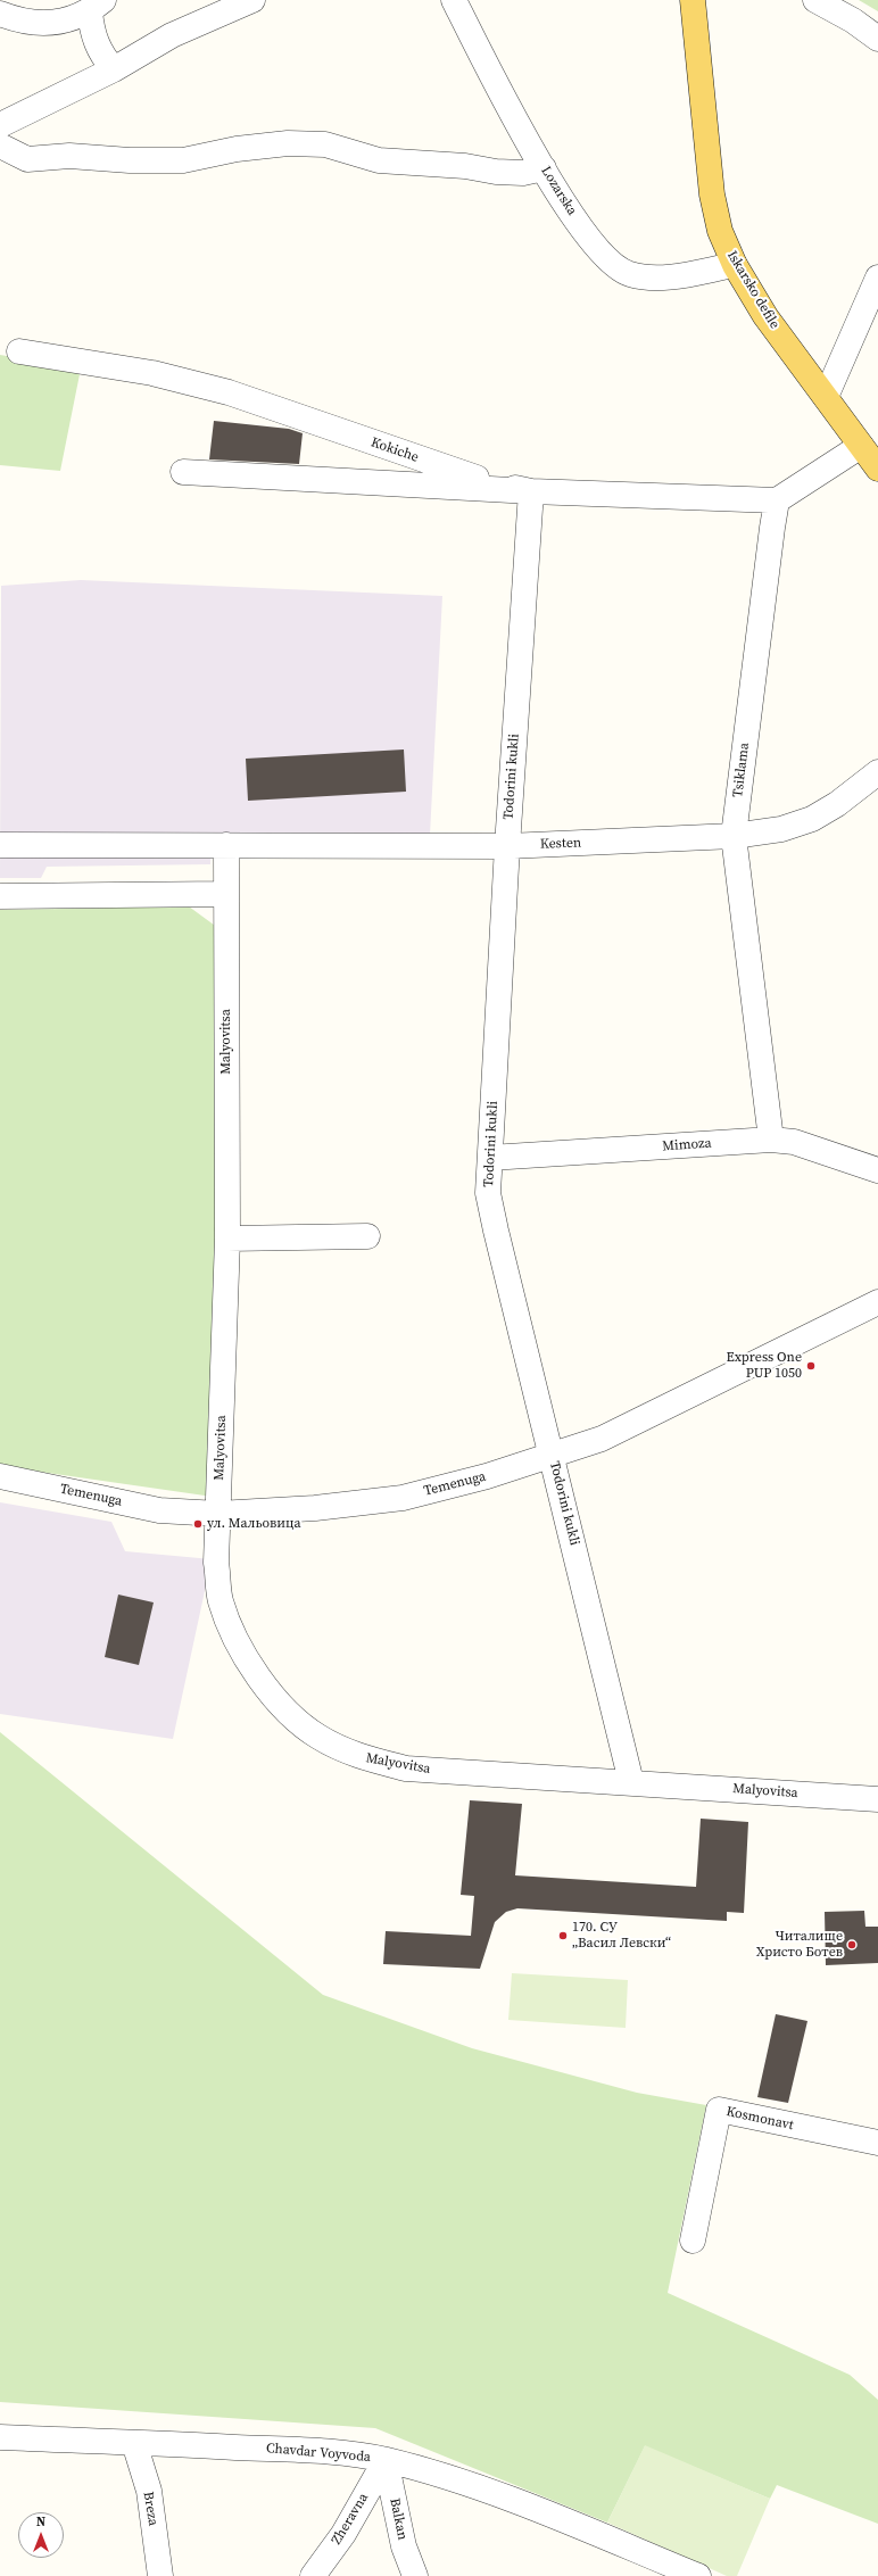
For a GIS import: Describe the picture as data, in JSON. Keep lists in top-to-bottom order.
{
  "streets": {
    "main road": ["Iskarsko defile"],
    "street": [
      "Lozarska",
      "Kokiche",
      "Tsiklama",
      "Todorini kukli",
      "Kesten",
      "Malyovitsa",
      "Mimoza",
      "Temenuga",
      "Kosmonavt",
      "Chavdar Voyvoda",
      "Breza",
      "Zheravna",
      "Balkan"
    ]
  },
  "crossings": [
    ["Lozarska", "Iskarsko defile"],
    ["Kokiche", "Tsiklama"],
    ["Kokiche", "Todorini kukli"],
    ["Tsiklama", "Kesten"],
    ["Tsiklama", "Mimoza"],
    ["Todorini kukli", "Kesten"],
    ["Todorini kukli", "Malyovitsa"],
    ["Todorini kukli", "Mimoza"],
    ["Todorini kukli", "Temenuga"],
    ["Kesten", "Malyovitsa"],
    ["Malyovitsa", "Temenuga"],
    ["Chavdar Voyvoda", "Breza"],
    ["Chavdar Voyvoda", "Zheravna"],
    ["Chavdar Voyvoda", "Balkan"],
    ["Zheravna", "Balkan"]
  ],
  "places": [
    "Express One PUP 1050",
    "ул. Мальовица",
    "170. СУ „Васил Левски“",
    "Читалище Христо Ботев"
  ],
  "north": "top"
}
